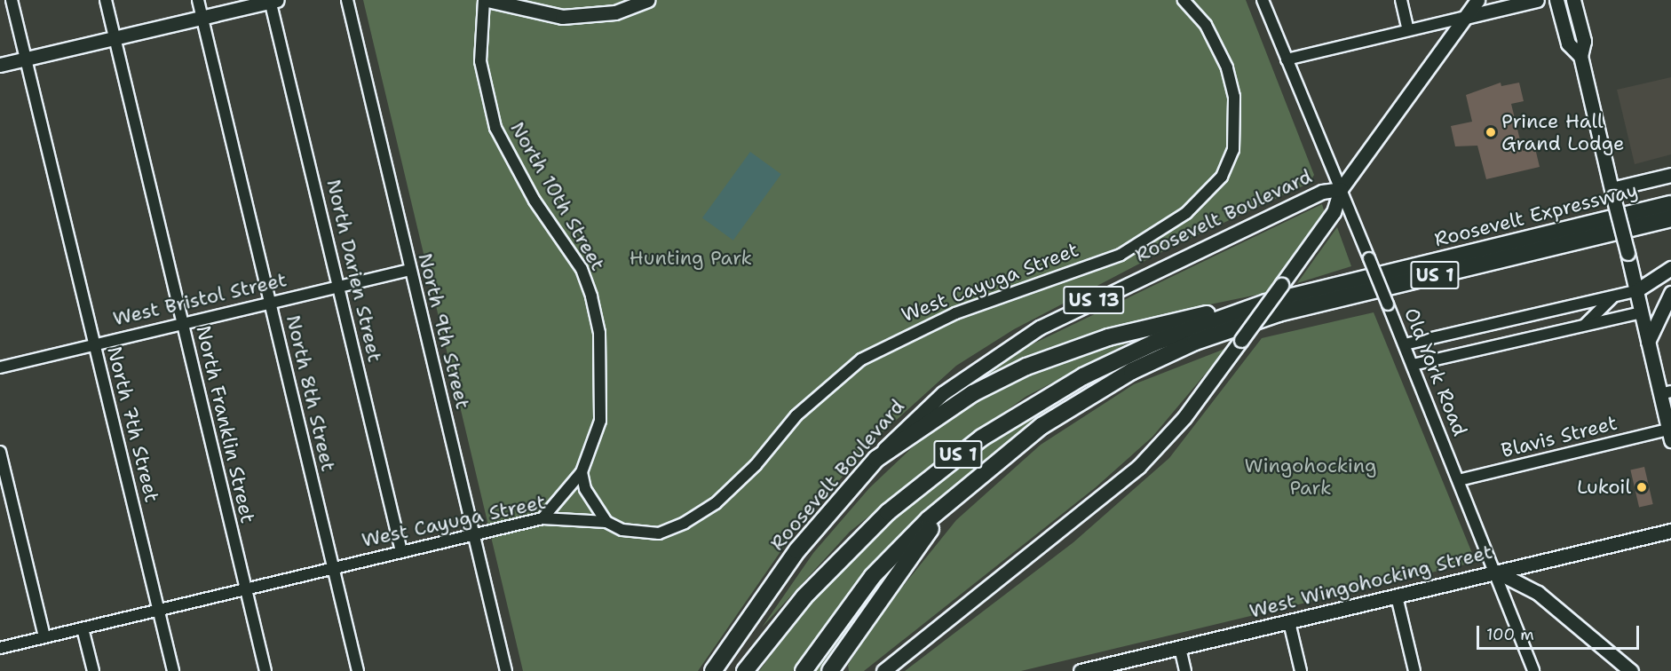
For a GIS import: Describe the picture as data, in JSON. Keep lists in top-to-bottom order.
{
  "streets": {
    "highway": ["Roosevelt Expressway", "Roosevelt Boulevard", "US 1"],
    "main road": ["US 13", "West Wingohocking Street"],
    "street": [
      "North 10th Street",
      "North Darien Street",
      "West Cayuga Street",
      "West Bristol Street",
      "North 9th Street",
      "Old York Road",
      "North 8th Street",
      "North 7th Street",
      "North Franklin Street",
      "Blavis Street"
    ]
  },
  "crossings": [
    ["North 10th Street", "West Cayuga Street"],
    ["Roosevelt Expressway", "US 1"],
    ["Roosevelt Boulevard", "US 1"],
    ["Roosevelt Boulevard", "Old York Road"],
    ["North Darien Street", "West Cayuga Street"],
    ["North Darien Street", "West Bristol Street"],
    ["West Cayuga Street", "North 9th Street"],
    ["West Cayuga Street", "North 8th Street"],
    ["West Cayuga Street", "North 7th Street"],
    ["West Cayuga Street", "North Franklin Street"],
    ["West Bristol Street", "North 9th Street"],
    ["West Bristol Street", "North 8th Street"],
    ["West Bristol Street", "North 7th Street"],
    ["West Bristol Street", "North Franklin Street"],
    ["Old York Road", "Blavis Street"],
    ["Old York Road", "West Wingohocking Street"]
  ],
  "parks": ["Hunting Park", "Wingohocking Park"],
  "places": ["Prince Hall Grand Lodge", "Lukoil"],
  "scale_bar": "100 m"
}
